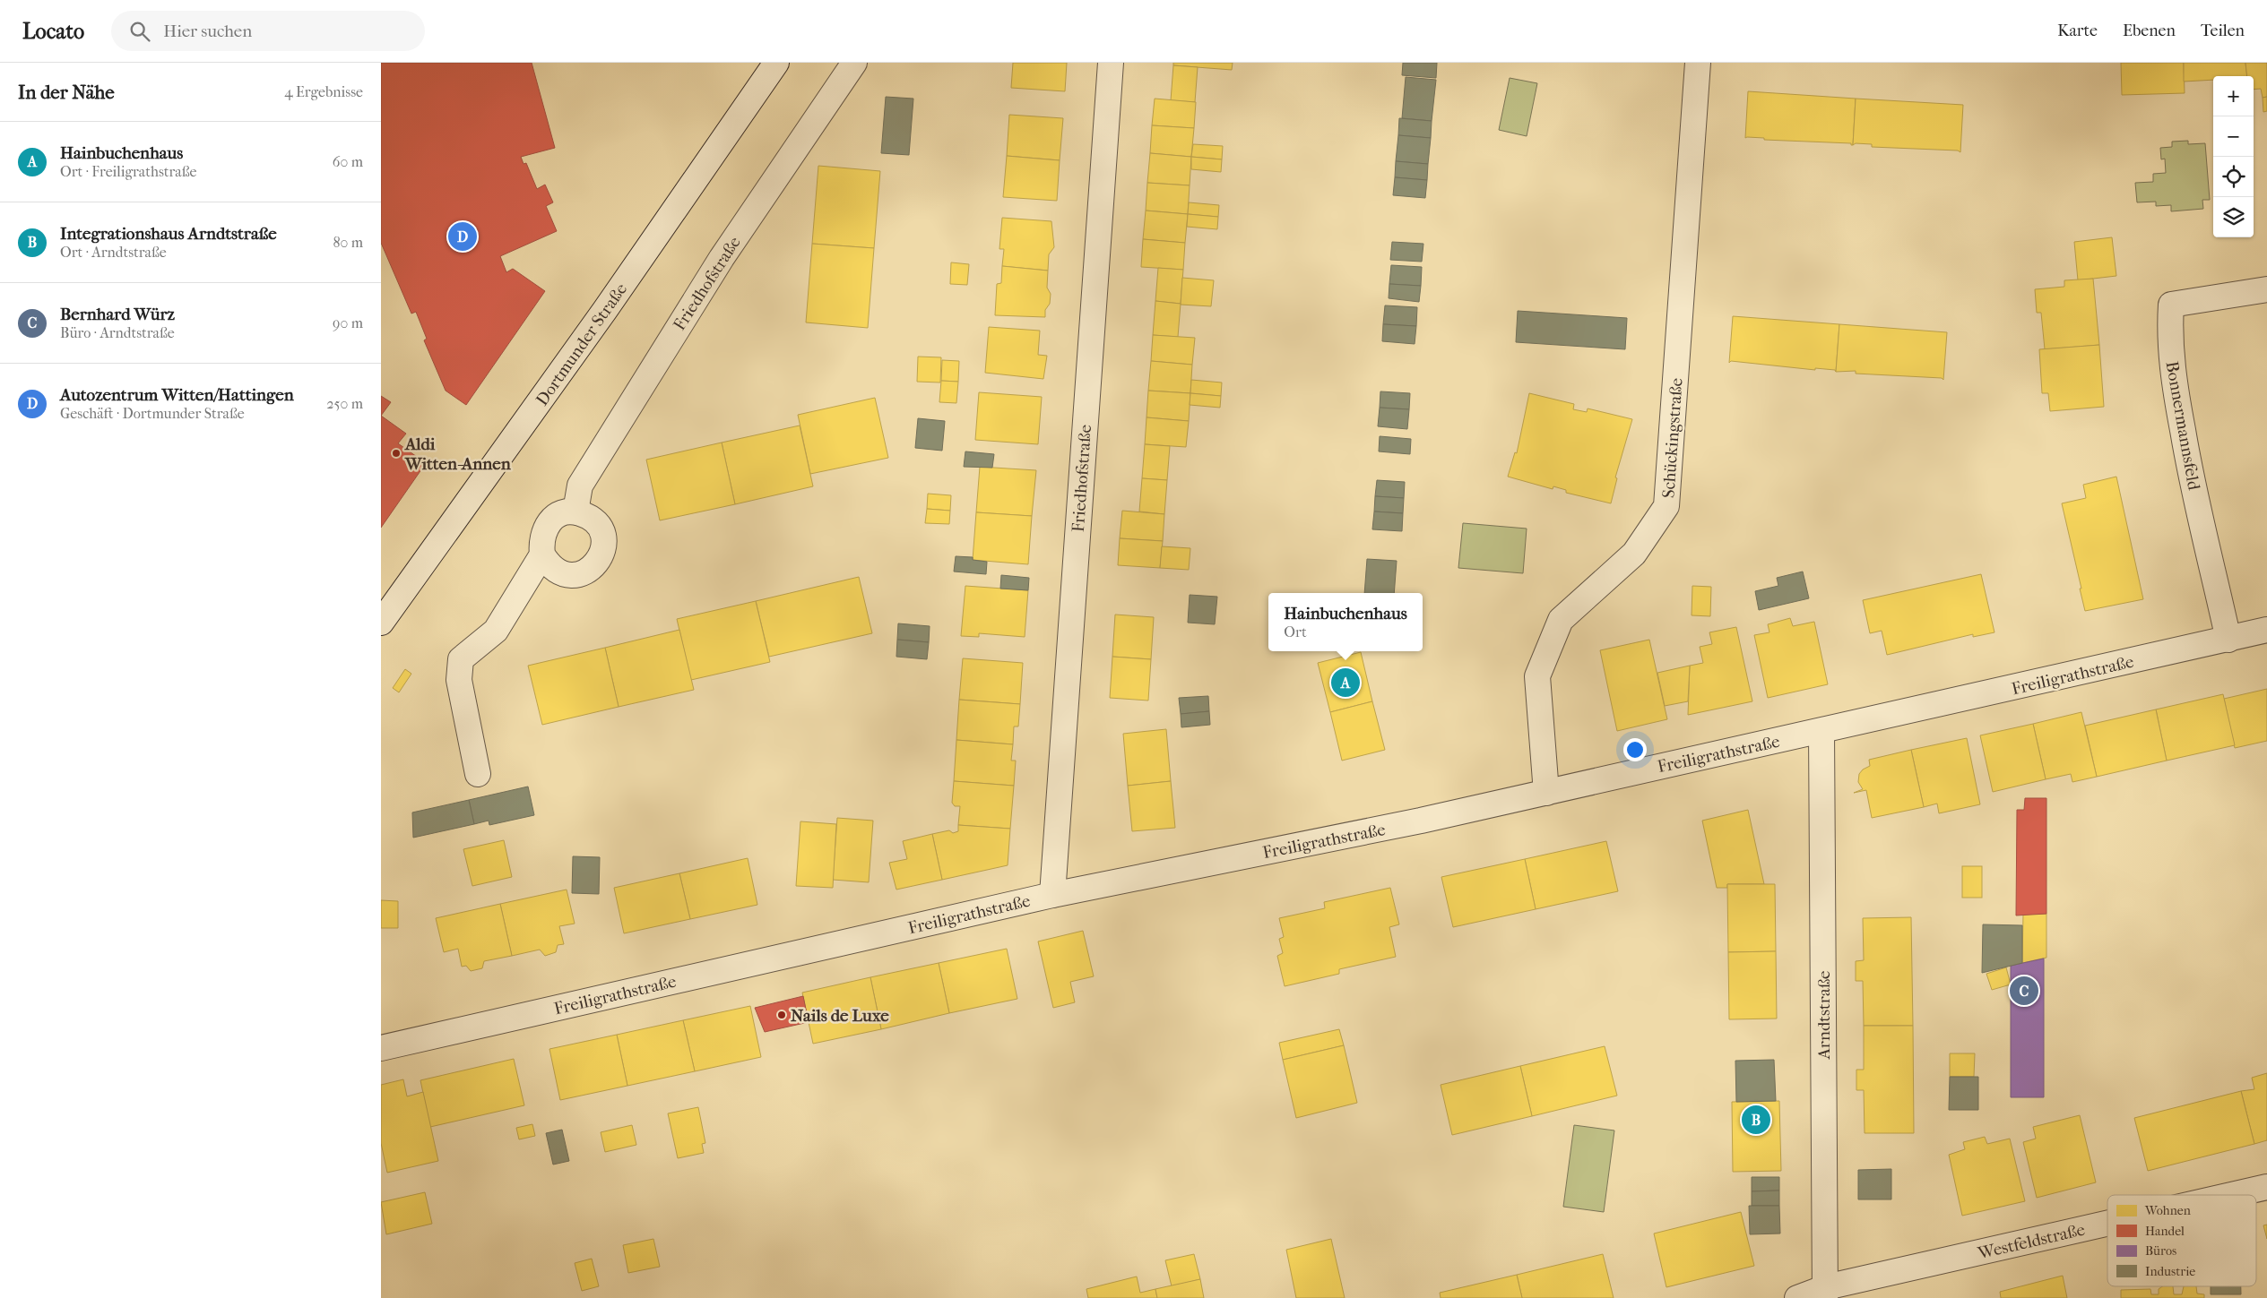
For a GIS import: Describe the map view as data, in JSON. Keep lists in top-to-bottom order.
{
  "streets": {
    "street": [
      "Friedhofstraße",
      "Dortmunder Straße",
      "Bonnermannsfeld",
      "Schückingstraße",
      "Freiligrathstraße",
      "Arndtstraße",
      "Westfeldstraße"
    ]
  },
  "crossings": [
    ["Friedhofstraße", "Freiligrathstraße"],
    ["Bonnermannsfeld", "Freiligrathstraße"],
    ["Schückingstraße", "Freiligrathstraße"],
    ["Freiligrathstraße", "Arndtstraße"],
    ["Arndtstraße", "Westfeldstraße"]
  ],
  "places": ["Aldi Witten-Annen", "Nails de Luxe"],
  "legend": [
    "Wohnen",
    "Handel",
    "Büros",
    "Industrie"
  ],
  "page": {
    "header": "Locato",
    "search": "Hier suchen",
    "nav": ["Karte", "Ebenen", "Teilen"],
    "heading": ["In der Nähe", "4 Ergebnisse"],
    "map_buttons": ["+", "−"],
    "list": [
      {
        "mark": "A",
        "name": "Hainbuchenhaus",
        "note": "Ort · Freiligrathstraße",
        "value": "60 m"
      },
      {
        "mark": "B",
        "name": "Integrationshaus Arndtstraße",
        "note": "Ort · Arndtstraße",
        "value": "80 m"
      },
      {
        "mark": "C",
        "name": "Bernhard Würz",
        "note": "Büro · Arndtstraße",
        "value": "90 m"
      },
      {
        "mark": "D",
        "name": "Autozentrum Witten/Hattingen",
        "note": "Geschäft · Dortmunder Straße",
        "value": "250 m"
      }
    ],
    "pins": [
      "D",
      "A",
      "C",
      "B"
    ],
    "popup": ["Hainbuchenhaus", "Ort"]
  }
}
